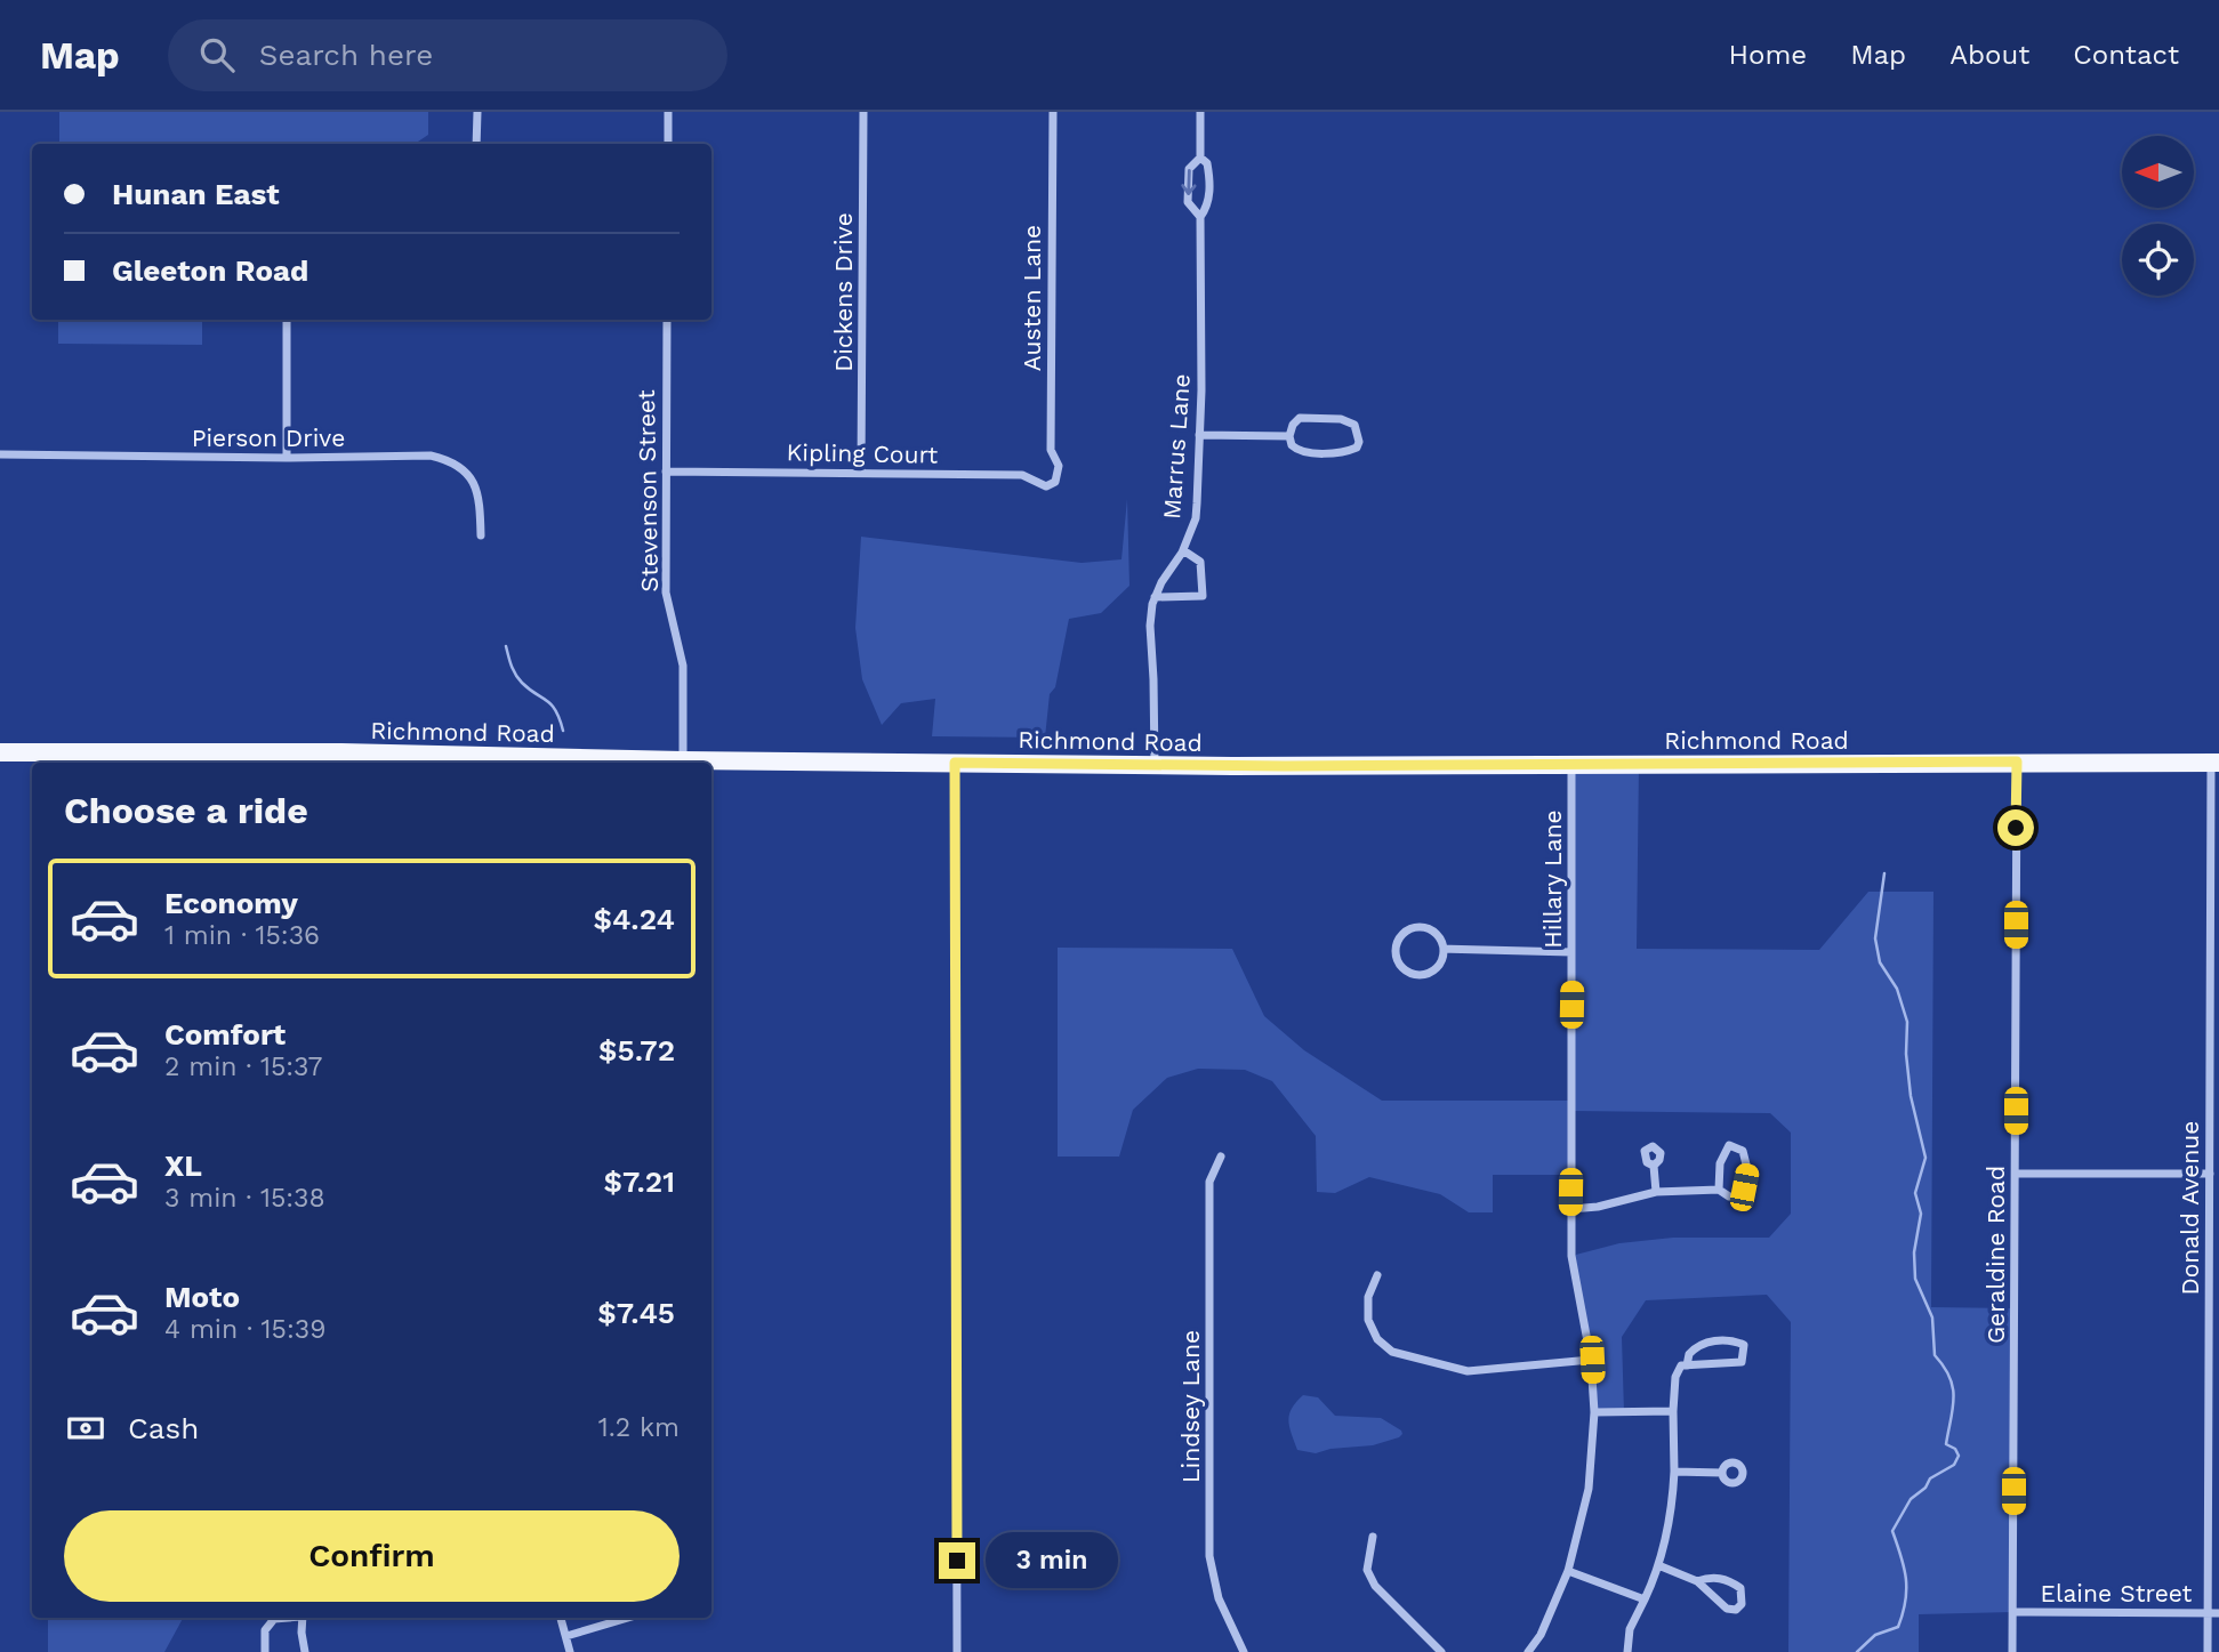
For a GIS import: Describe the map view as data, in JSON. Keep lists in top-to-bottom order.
{
  "streets": {
    "main road": ["Richmond Road"],
    "street": [
      "Dickens Drive",
      "Austen Lane",
      "Pierson Drive",
      "Marrus Lane",
      "Kipling Court",
      "Stevenson Street",
      "Hillary Lane",
      "Donald Avenue",
      "Geraldine Road",
      "Lindsey Lane",
      "Elaine Street"
    ]
  },
  "crossings": [
    ["Dickens Drive", "Kipling Court"],
    ["Austen Lane", "Kipling Court"],
    ["Marrus Lane", "Richmond Road"],
    ["Kipling Court", "Stevenson Street"],
    ["Richmond Road", "Hillary Lane"],
    ["Richmond Road", "Donald Avenue"],
    ["Richmond Road", "Geraldine Road"],
    ["Donald Avenue", "Elaine Street"],
    ["Geraldine Road", "Elaine Street"]
  ],
  "north": "left",
  "page": {
    "header": "Map",
    "search": "Search here",
    "nav": [
      "Home",
      "Map",
      "About",
      "Contact"
    ],
    "banner": ["Hunan East", "Gleeton Road"],
    "heading": "Choose a ride",
    "list": [
      {
        "name": "Economy",
        "note": "1 min · 15:36",
        "value": "$4.24"
      },
      {
        "name": "Comfort",
        "note": "2 min · 15:37",
        "value": "$5.72"
      },
      {
        "name": "XL",
        "note": "3 min · 15:38",
        "value": "$7.21"
      },
      {
        "name": "Moto",
        "note": "4 min · 15:39",
        "value": "$7.45"
      }
    ],
    "pay": ["Cash", "1.2 km"],
    "buttons": "Confirm",
    "bubble": "3 min"
  }
}
